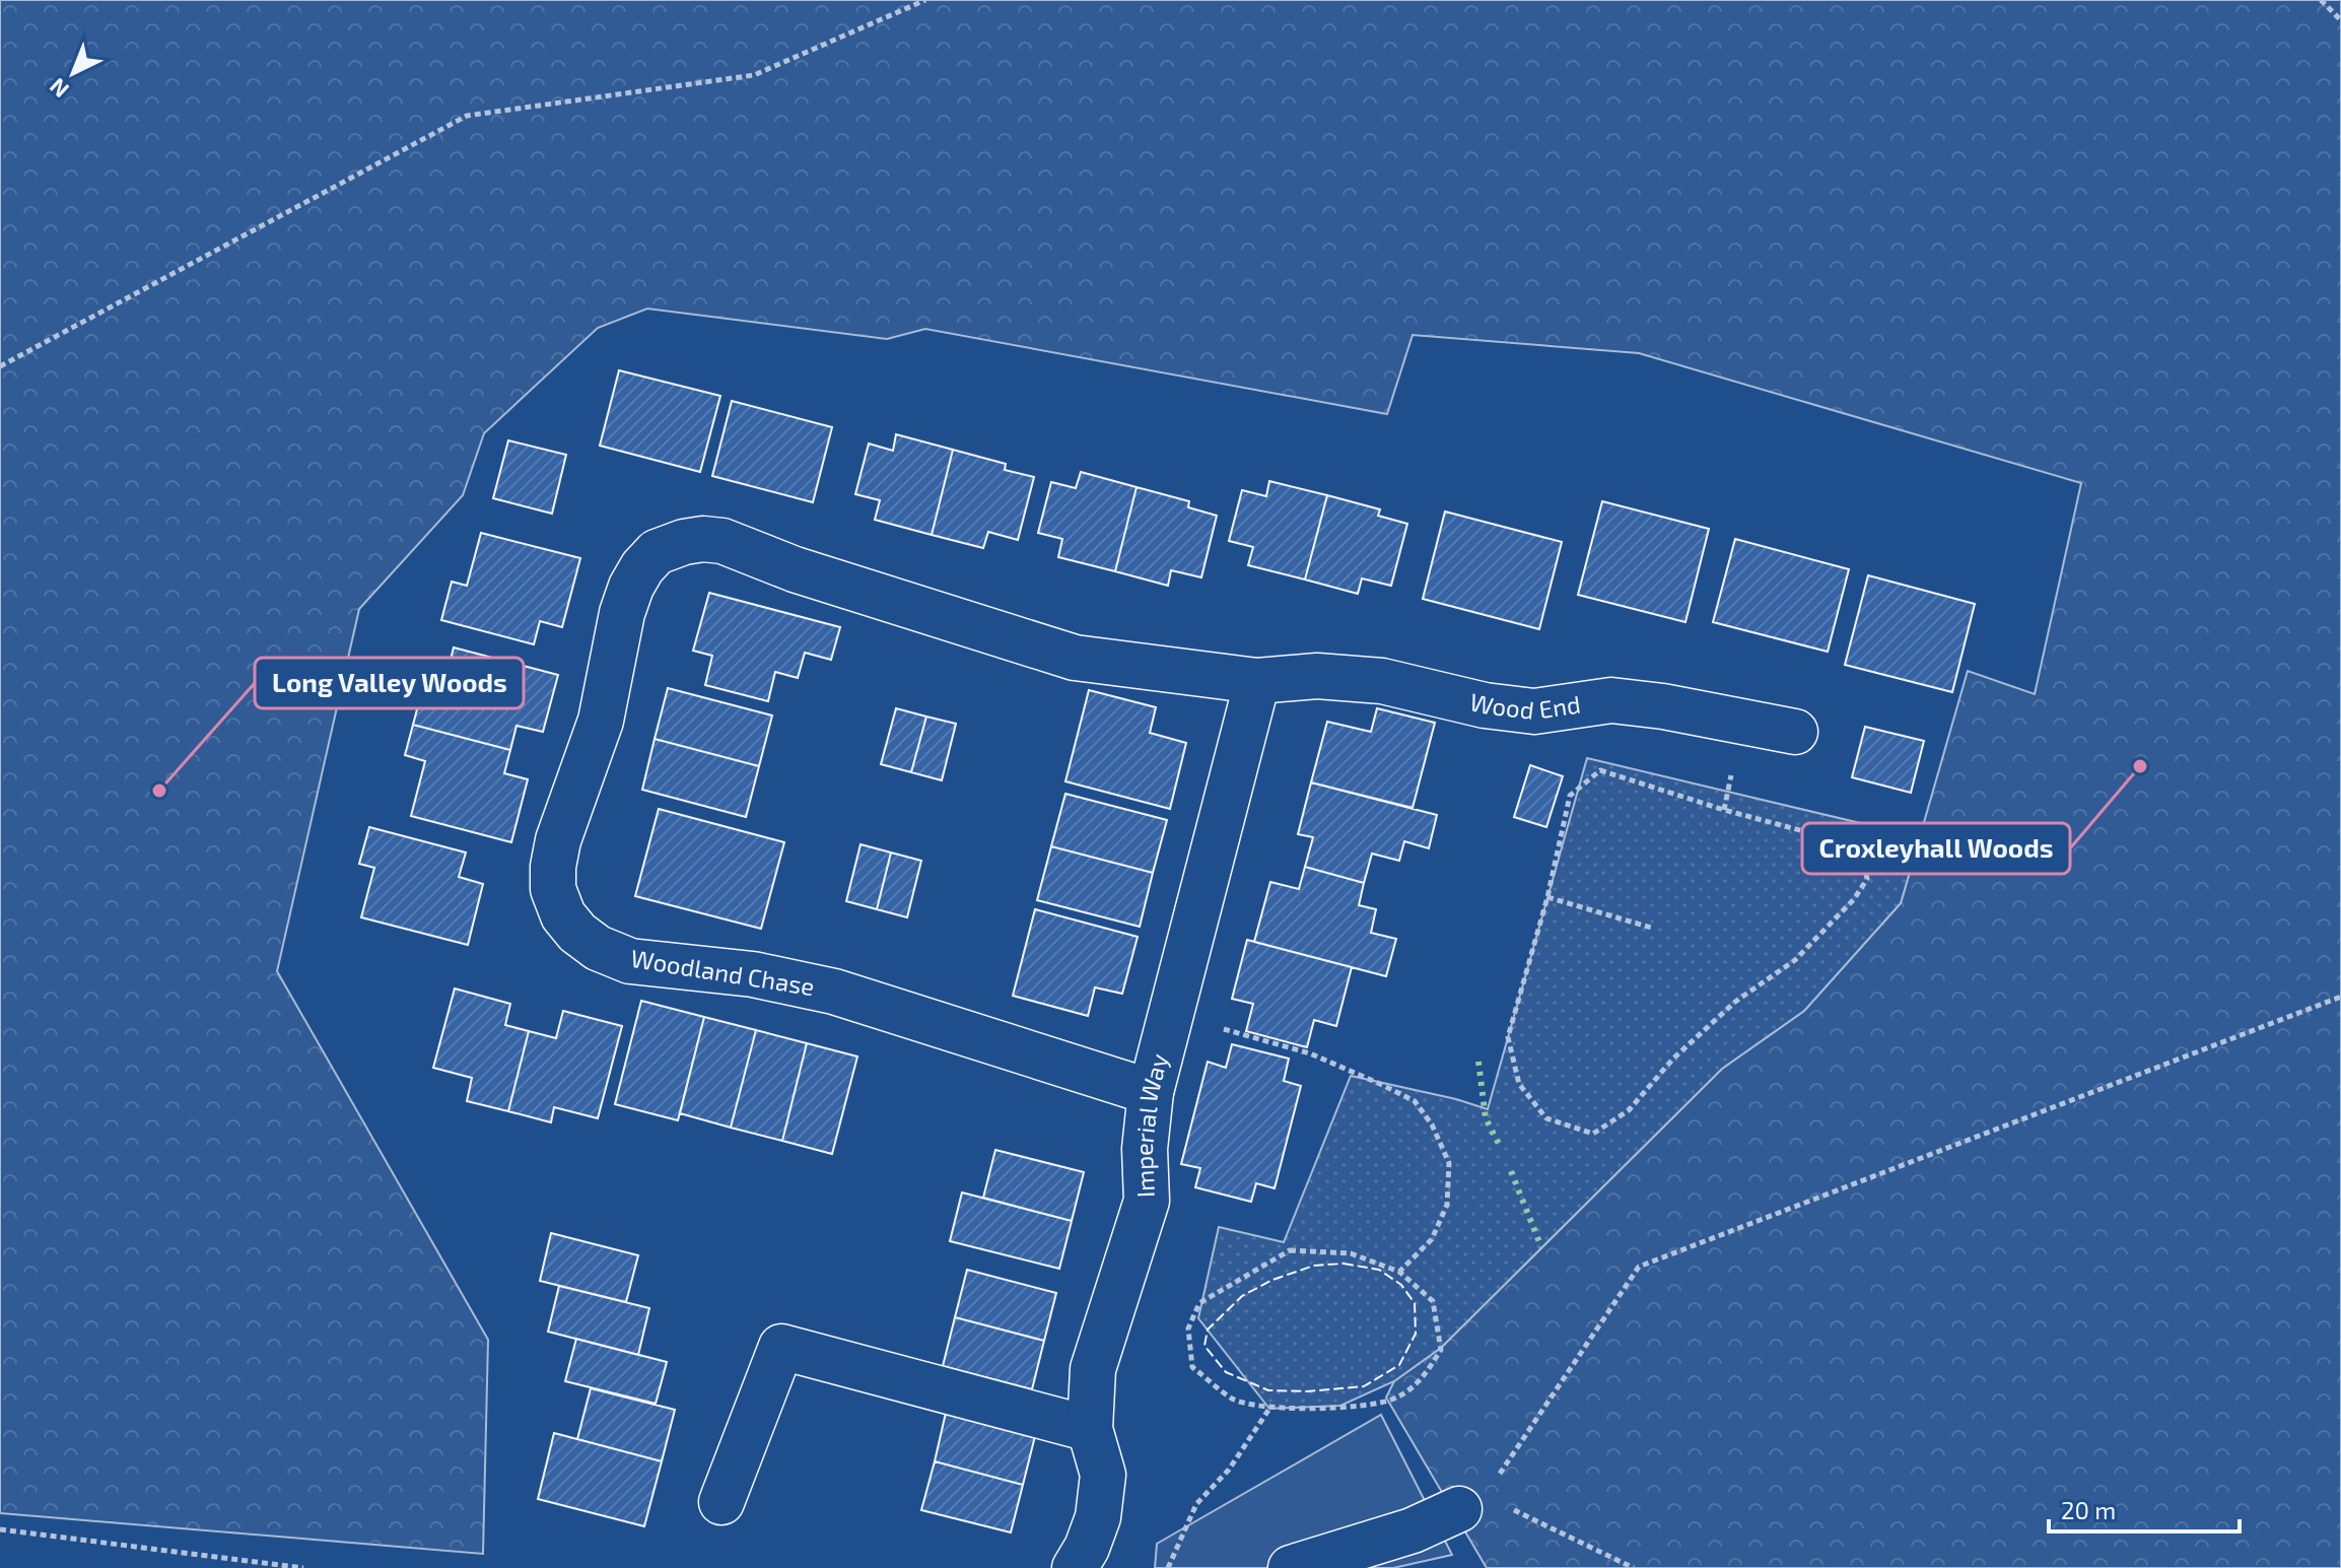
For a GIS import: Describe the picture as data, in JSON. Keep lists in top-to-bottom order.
{
  "streets": {
    "street": ["Wood End", "Woodland Chase", "Imperial Way"]
  },
  "crossings": [
    ["Wood End", "Woodland Chase"],
    ["Wood End", "Imperial Way"],
    ["Woodland Chase", "Imperial Way"]
  ],
  "places": ["Croxleyhall Woods", "Long Valley Woods"],
  "scale_bar": "20 m",
  "north": "bottom left"
}
